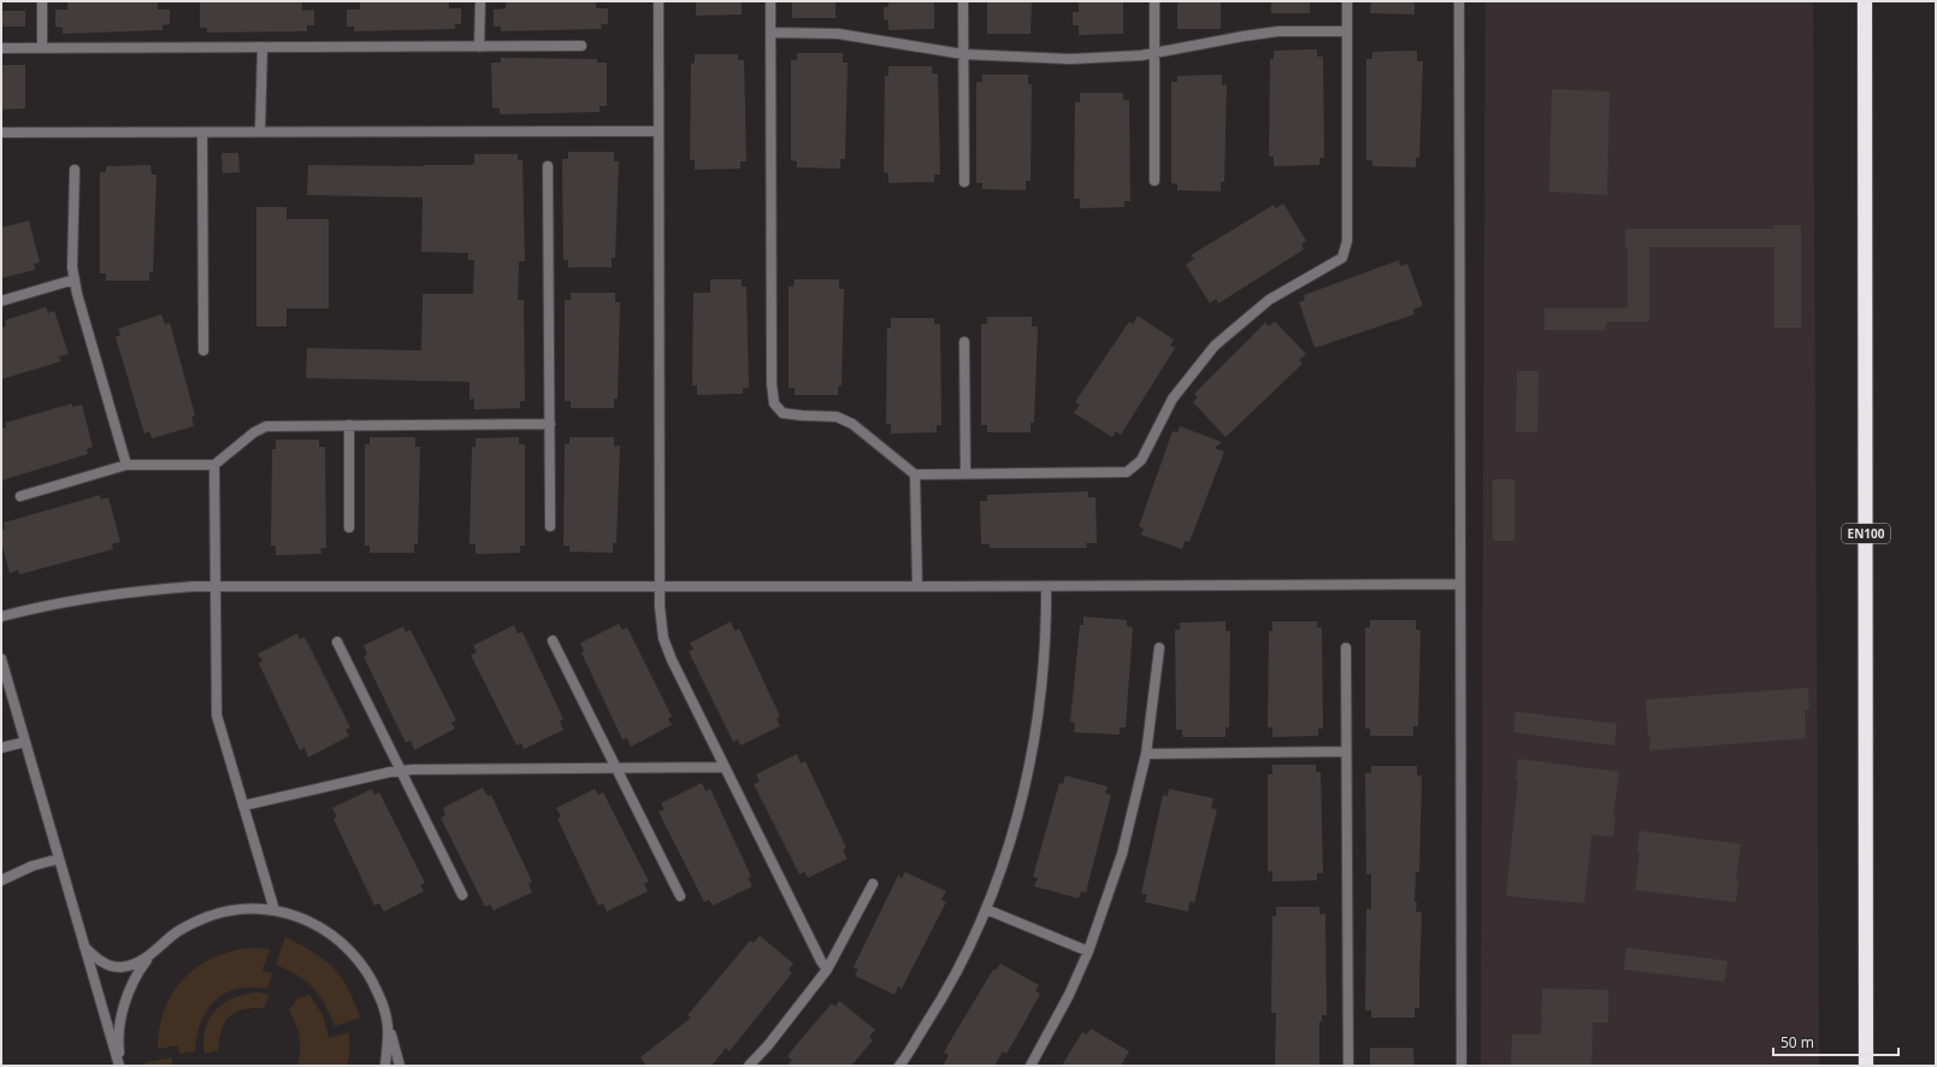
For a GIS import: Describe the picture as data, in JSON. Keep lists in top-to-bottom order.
{
  "streets": {
    "highway": ["EN100"]
  },
  "scale_bar": "50 m"
}
